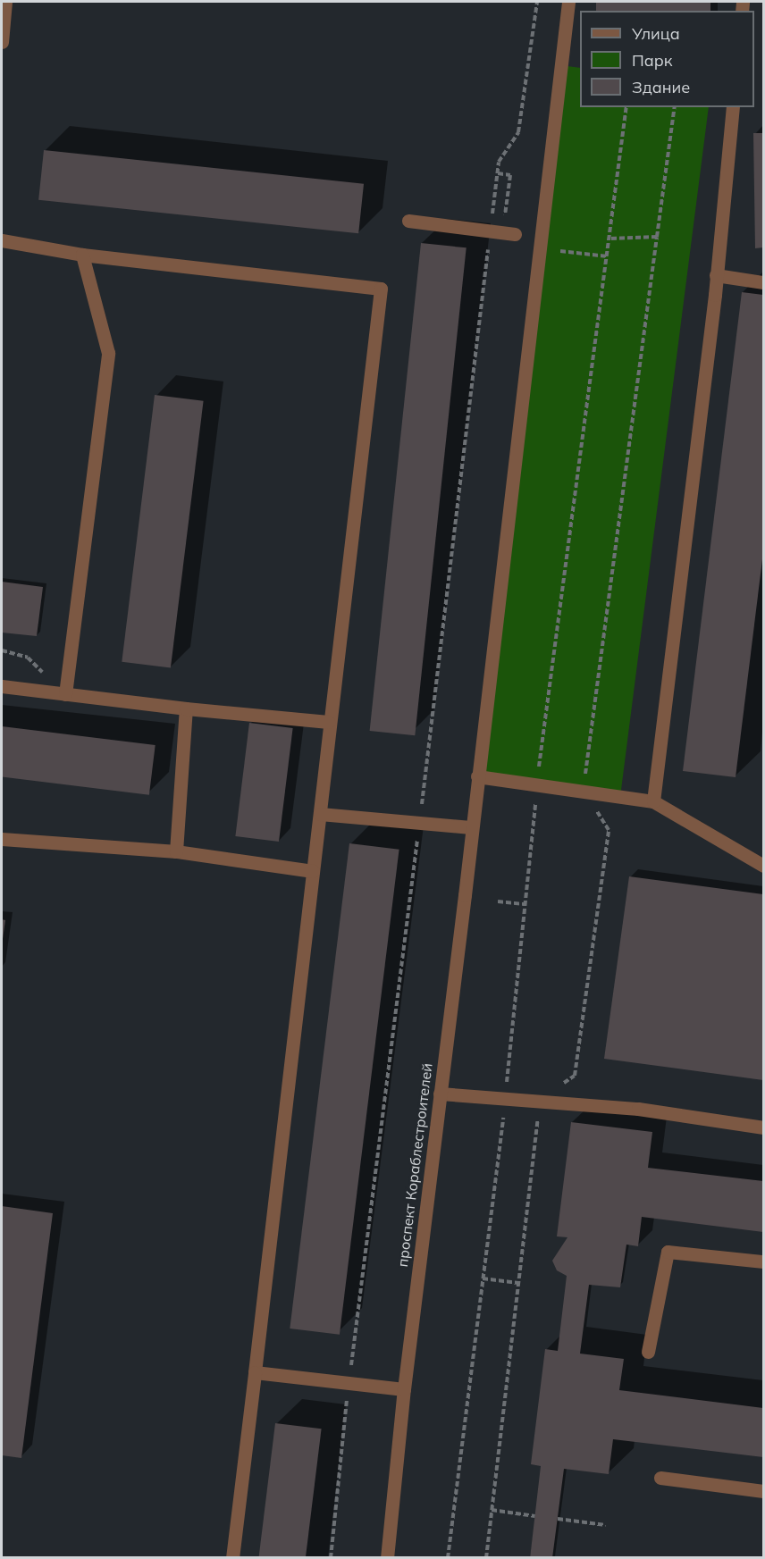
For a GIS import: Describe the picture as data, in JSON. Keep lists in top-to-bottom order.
{
  "streets": {
    "street": ["проспект Кораблестроителей"]
  },
  "legend": ["Улица", "Парк", "Здание"]
}
